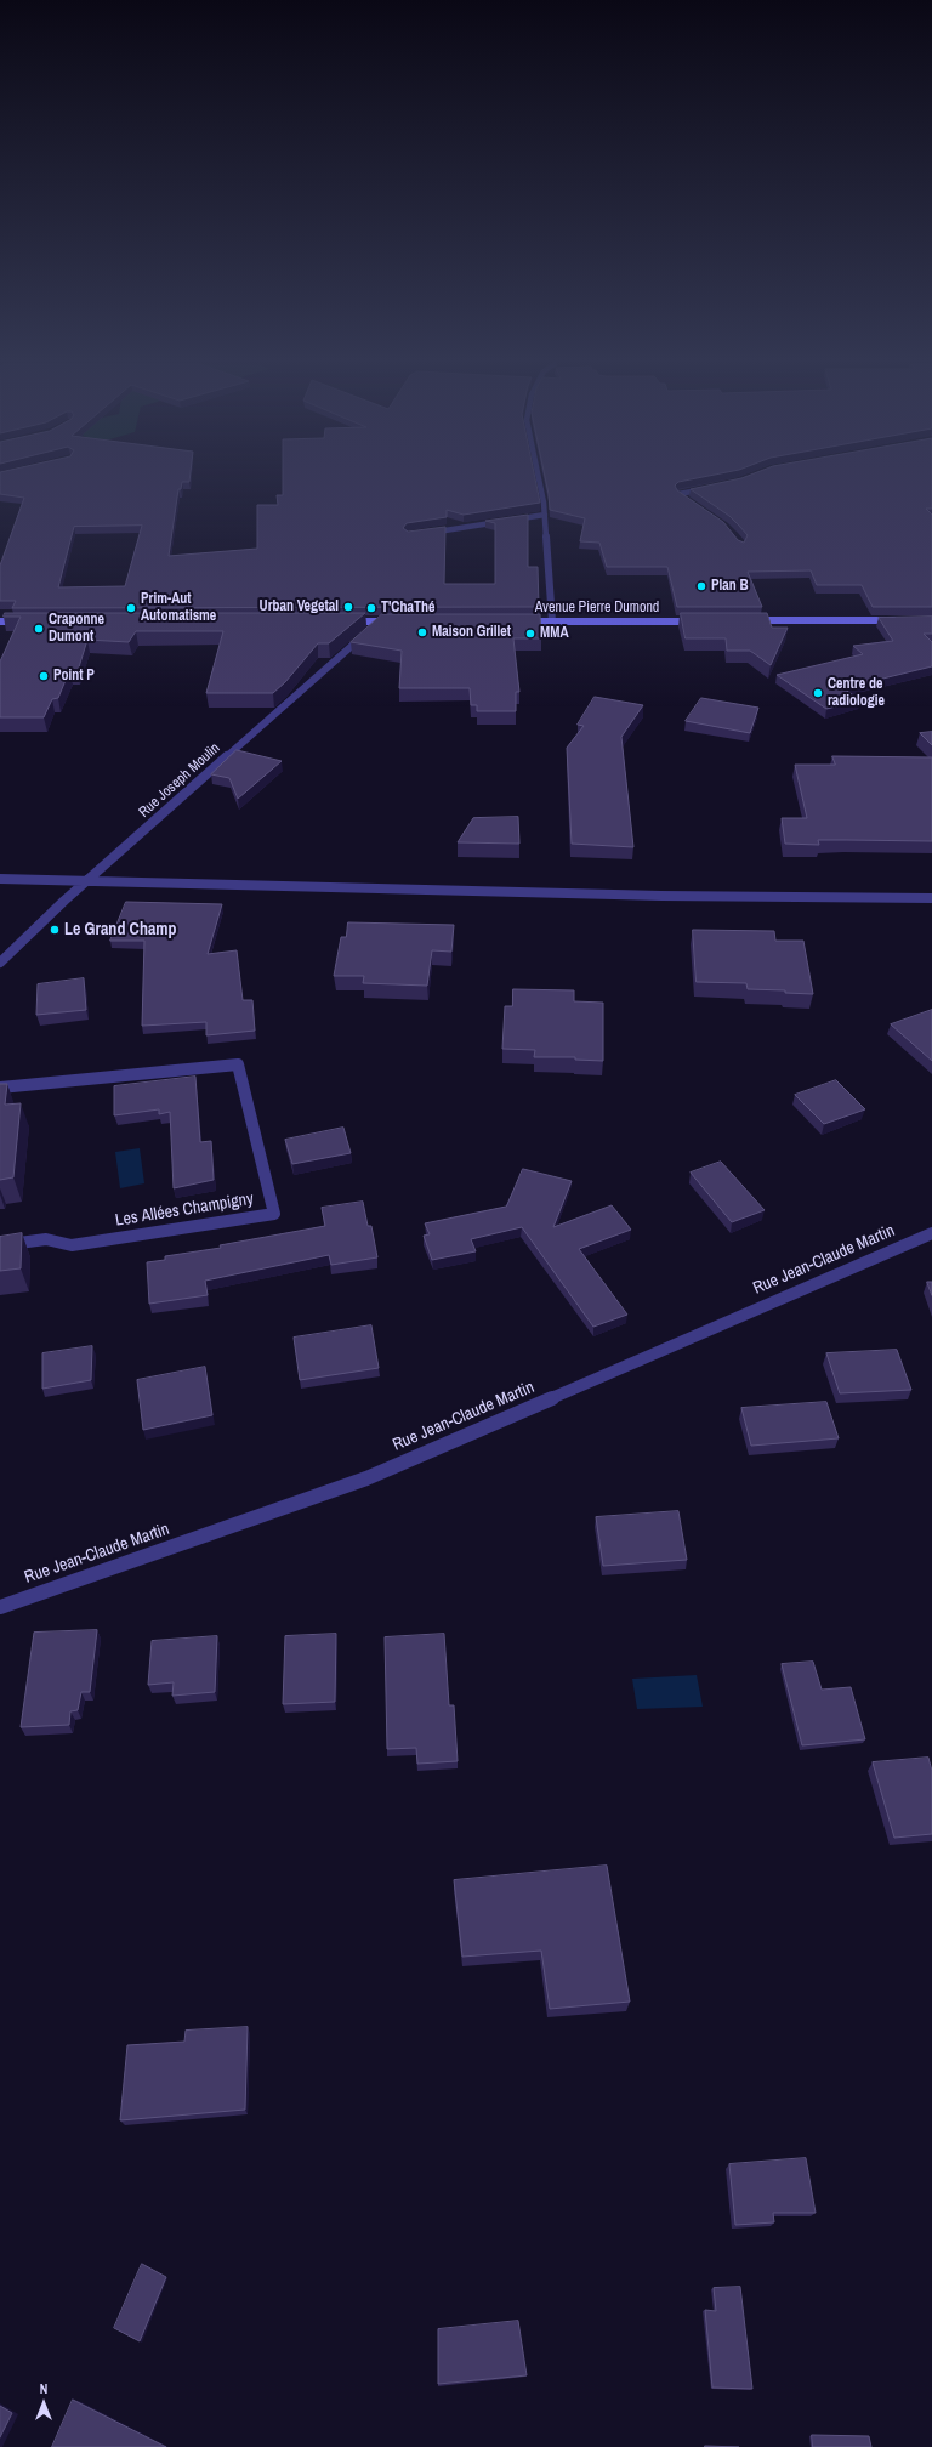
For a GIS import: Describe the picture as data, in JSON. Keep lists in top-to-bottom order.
{
  "streets": {
    "main road": ["Avenue Pierre Dumond"],
    "street": ["Rue Joseph Moulin", "Les Allées Champigny", "Rue Jean-Claude Martin"]
  },
  "places": [
    "Plan B",
    "Urban Vegetal",
    "Prim-Aut Automatisme",
    "T'ChaThé",
    "Craponne Dumont",
    "Maison Grillet",
    "MMA",
    "Point P",
    "Centre de radiologie",
    "Le Grand Champ"
  ],
  "north": "top"
}
